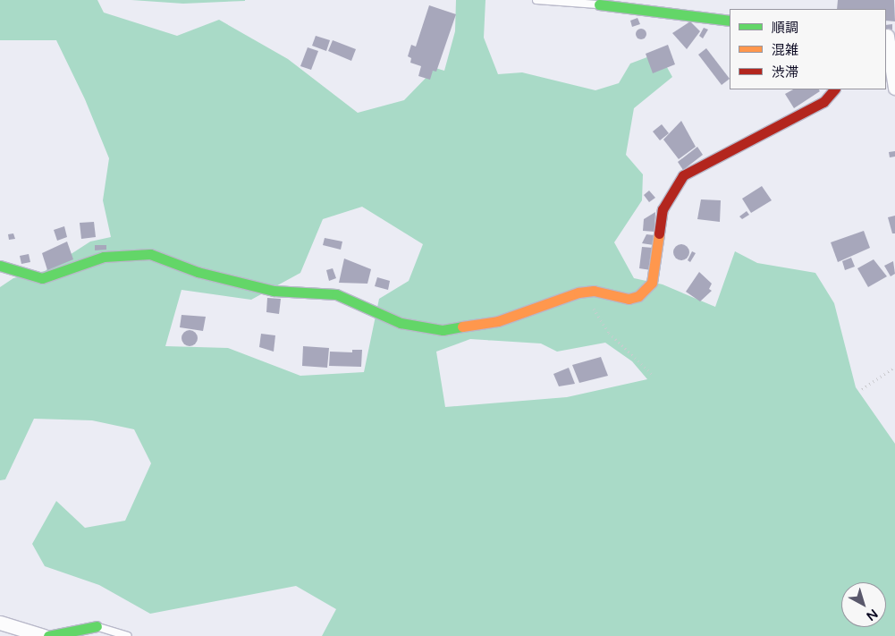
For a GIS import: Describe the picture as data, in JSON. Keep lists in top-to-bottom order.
{
  "legend": ["順調", "混雑", "渋滞"],
  "north": "bottom right"
}
